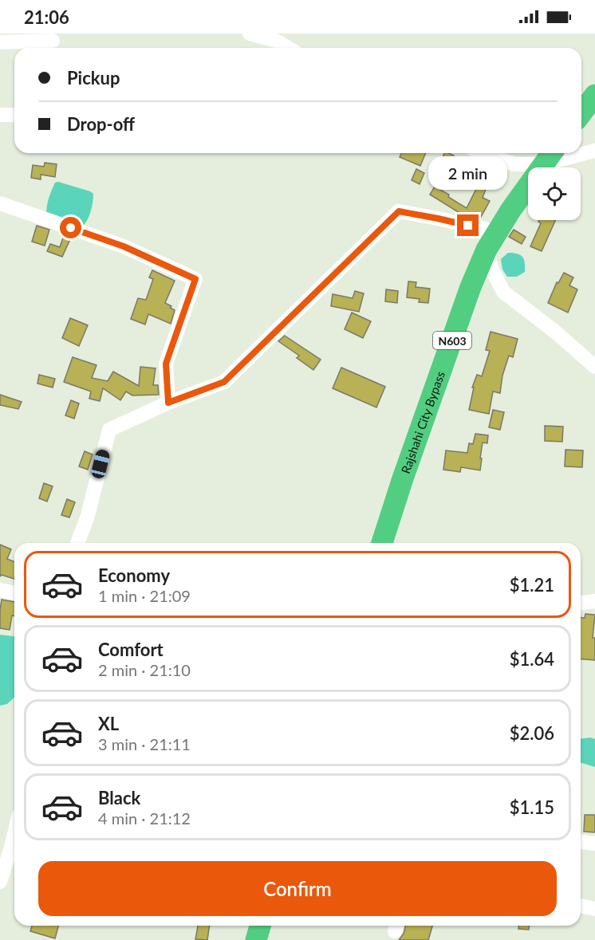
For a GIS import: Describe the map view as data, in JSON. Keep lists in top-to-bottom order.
{
  "streets": {
    "highway": ["N603", "Rajshahi City Bypass"]
  },
  "page": {
    "status": "21:06",
    "banner": ["Pickup", "Drop-off"],
    "bubble": "2 min",
    "list": [
      {
        "name": "Economy",
        "note": "1 min · 21:09",
        "value": "$1.21"
      },
      {
        "name": "Comfort",
        "note": "2 min · 21:10",
        "value": "$1.64"
      },
      {
        "name": "XL",
        "note": "3 min · 21:11",
        "value": "$2.06"
      },
      {
        "name": "Black",
        "note": "4 min · 21:12",
        "value": "$1.15"
      }
    ],
    "buttons": "Confirm"
  }
}
